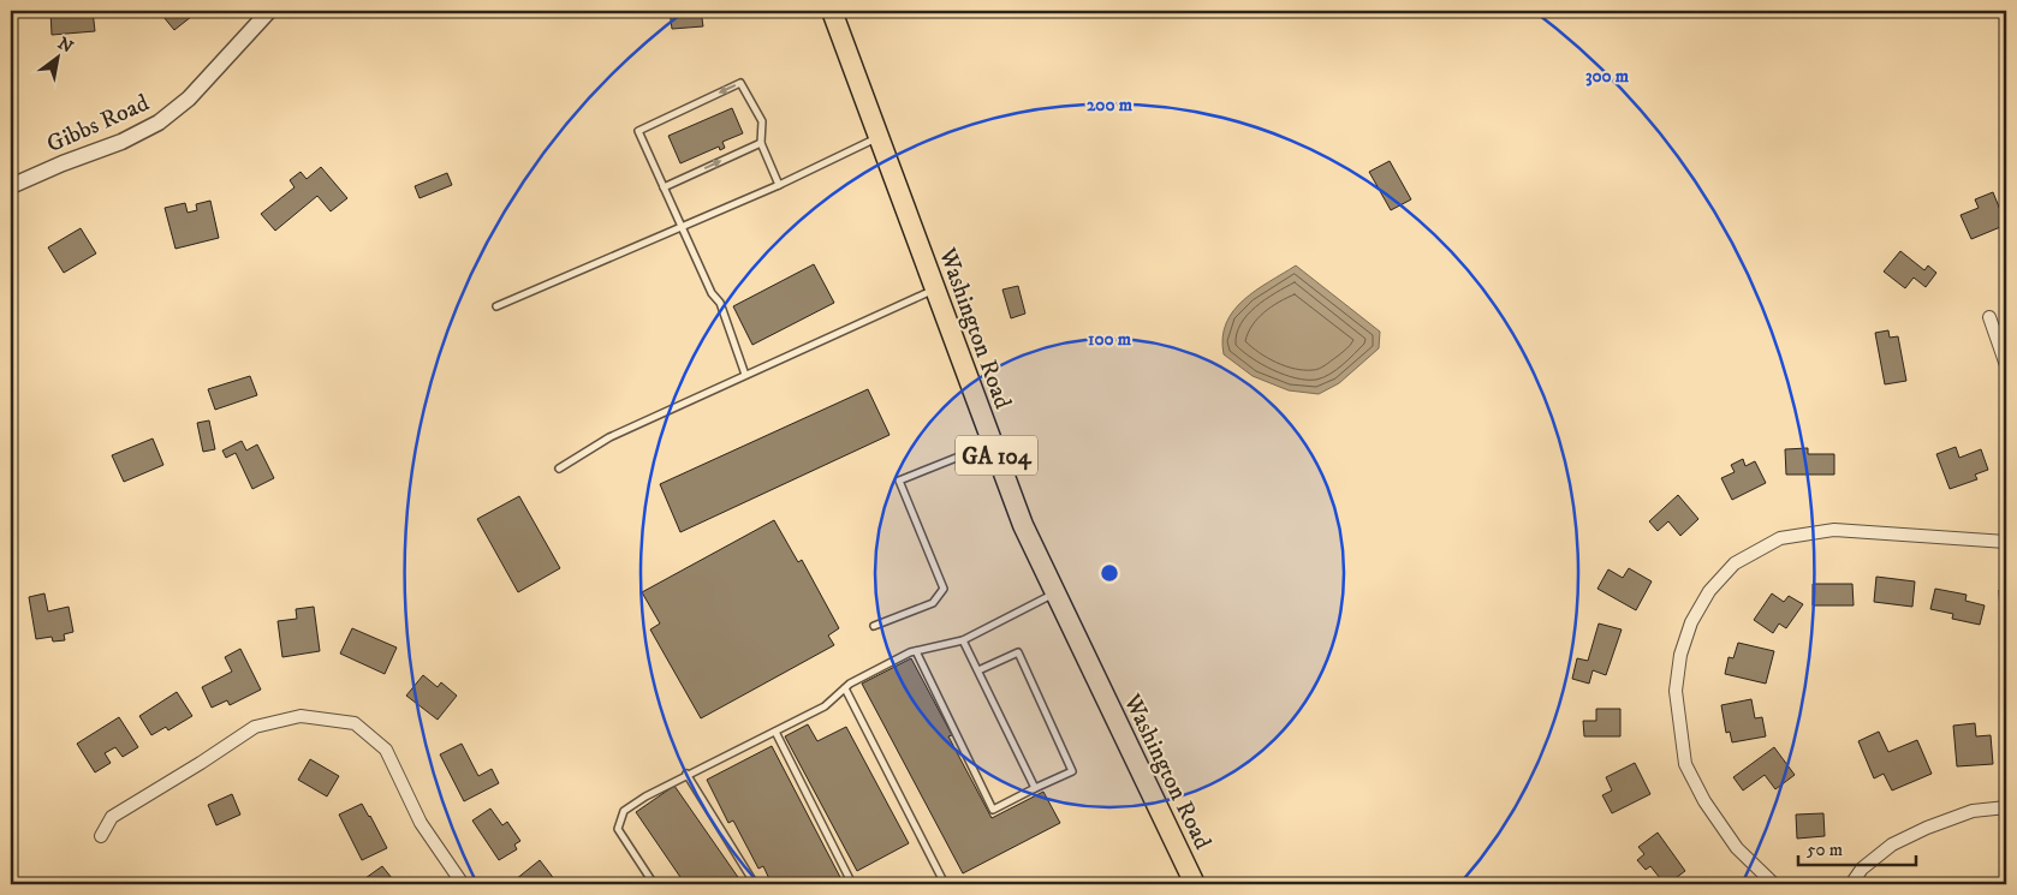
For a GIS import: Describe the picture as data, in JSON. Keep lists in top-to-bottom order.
{
  "streets": {
    "main road": ["Washington Road", "GA 104"],
    "street": ["Gibbs Road"]
  },
  "scale_bar": "50 m",
  "north": "top right",
  "rings": ["300 m", "200 m", "100 m"]
}
